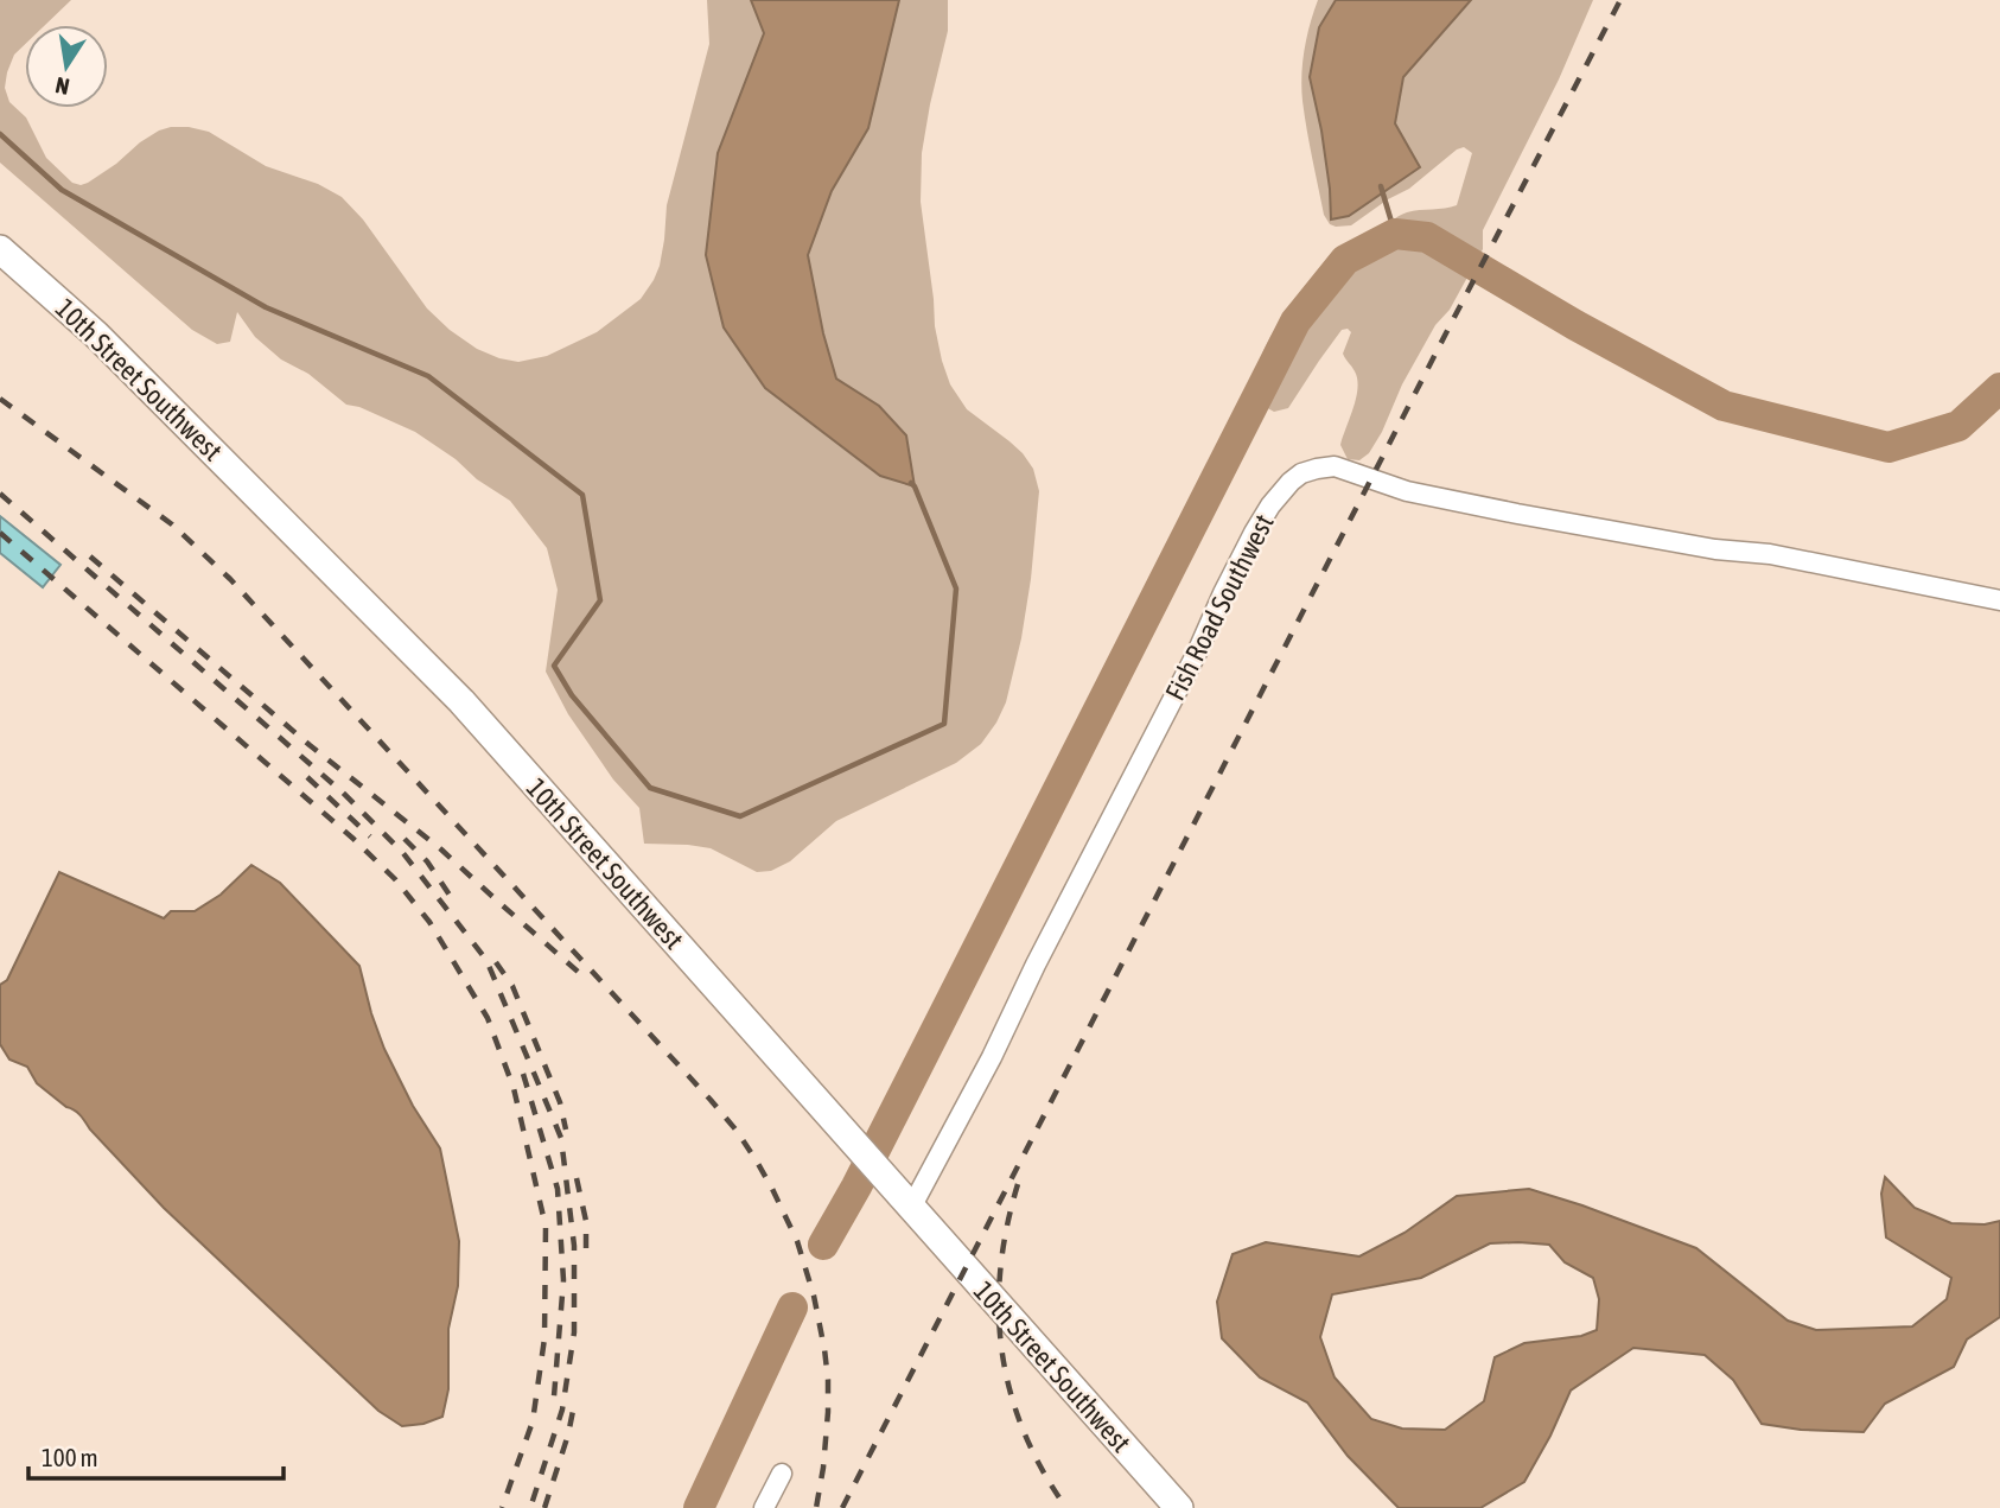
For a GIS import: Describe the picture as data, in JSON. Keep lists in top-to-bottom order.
{
  "streets": {
    "main road": ["10th Street Southwest"],
    "street": ["Fish Road Southwest"]
  },
  "crossings": [
    ["10th Street Southwest", "Fish Road Southwest"]
  ],
  "scale_bar": "100 m",
  "north": "bottom"
}
